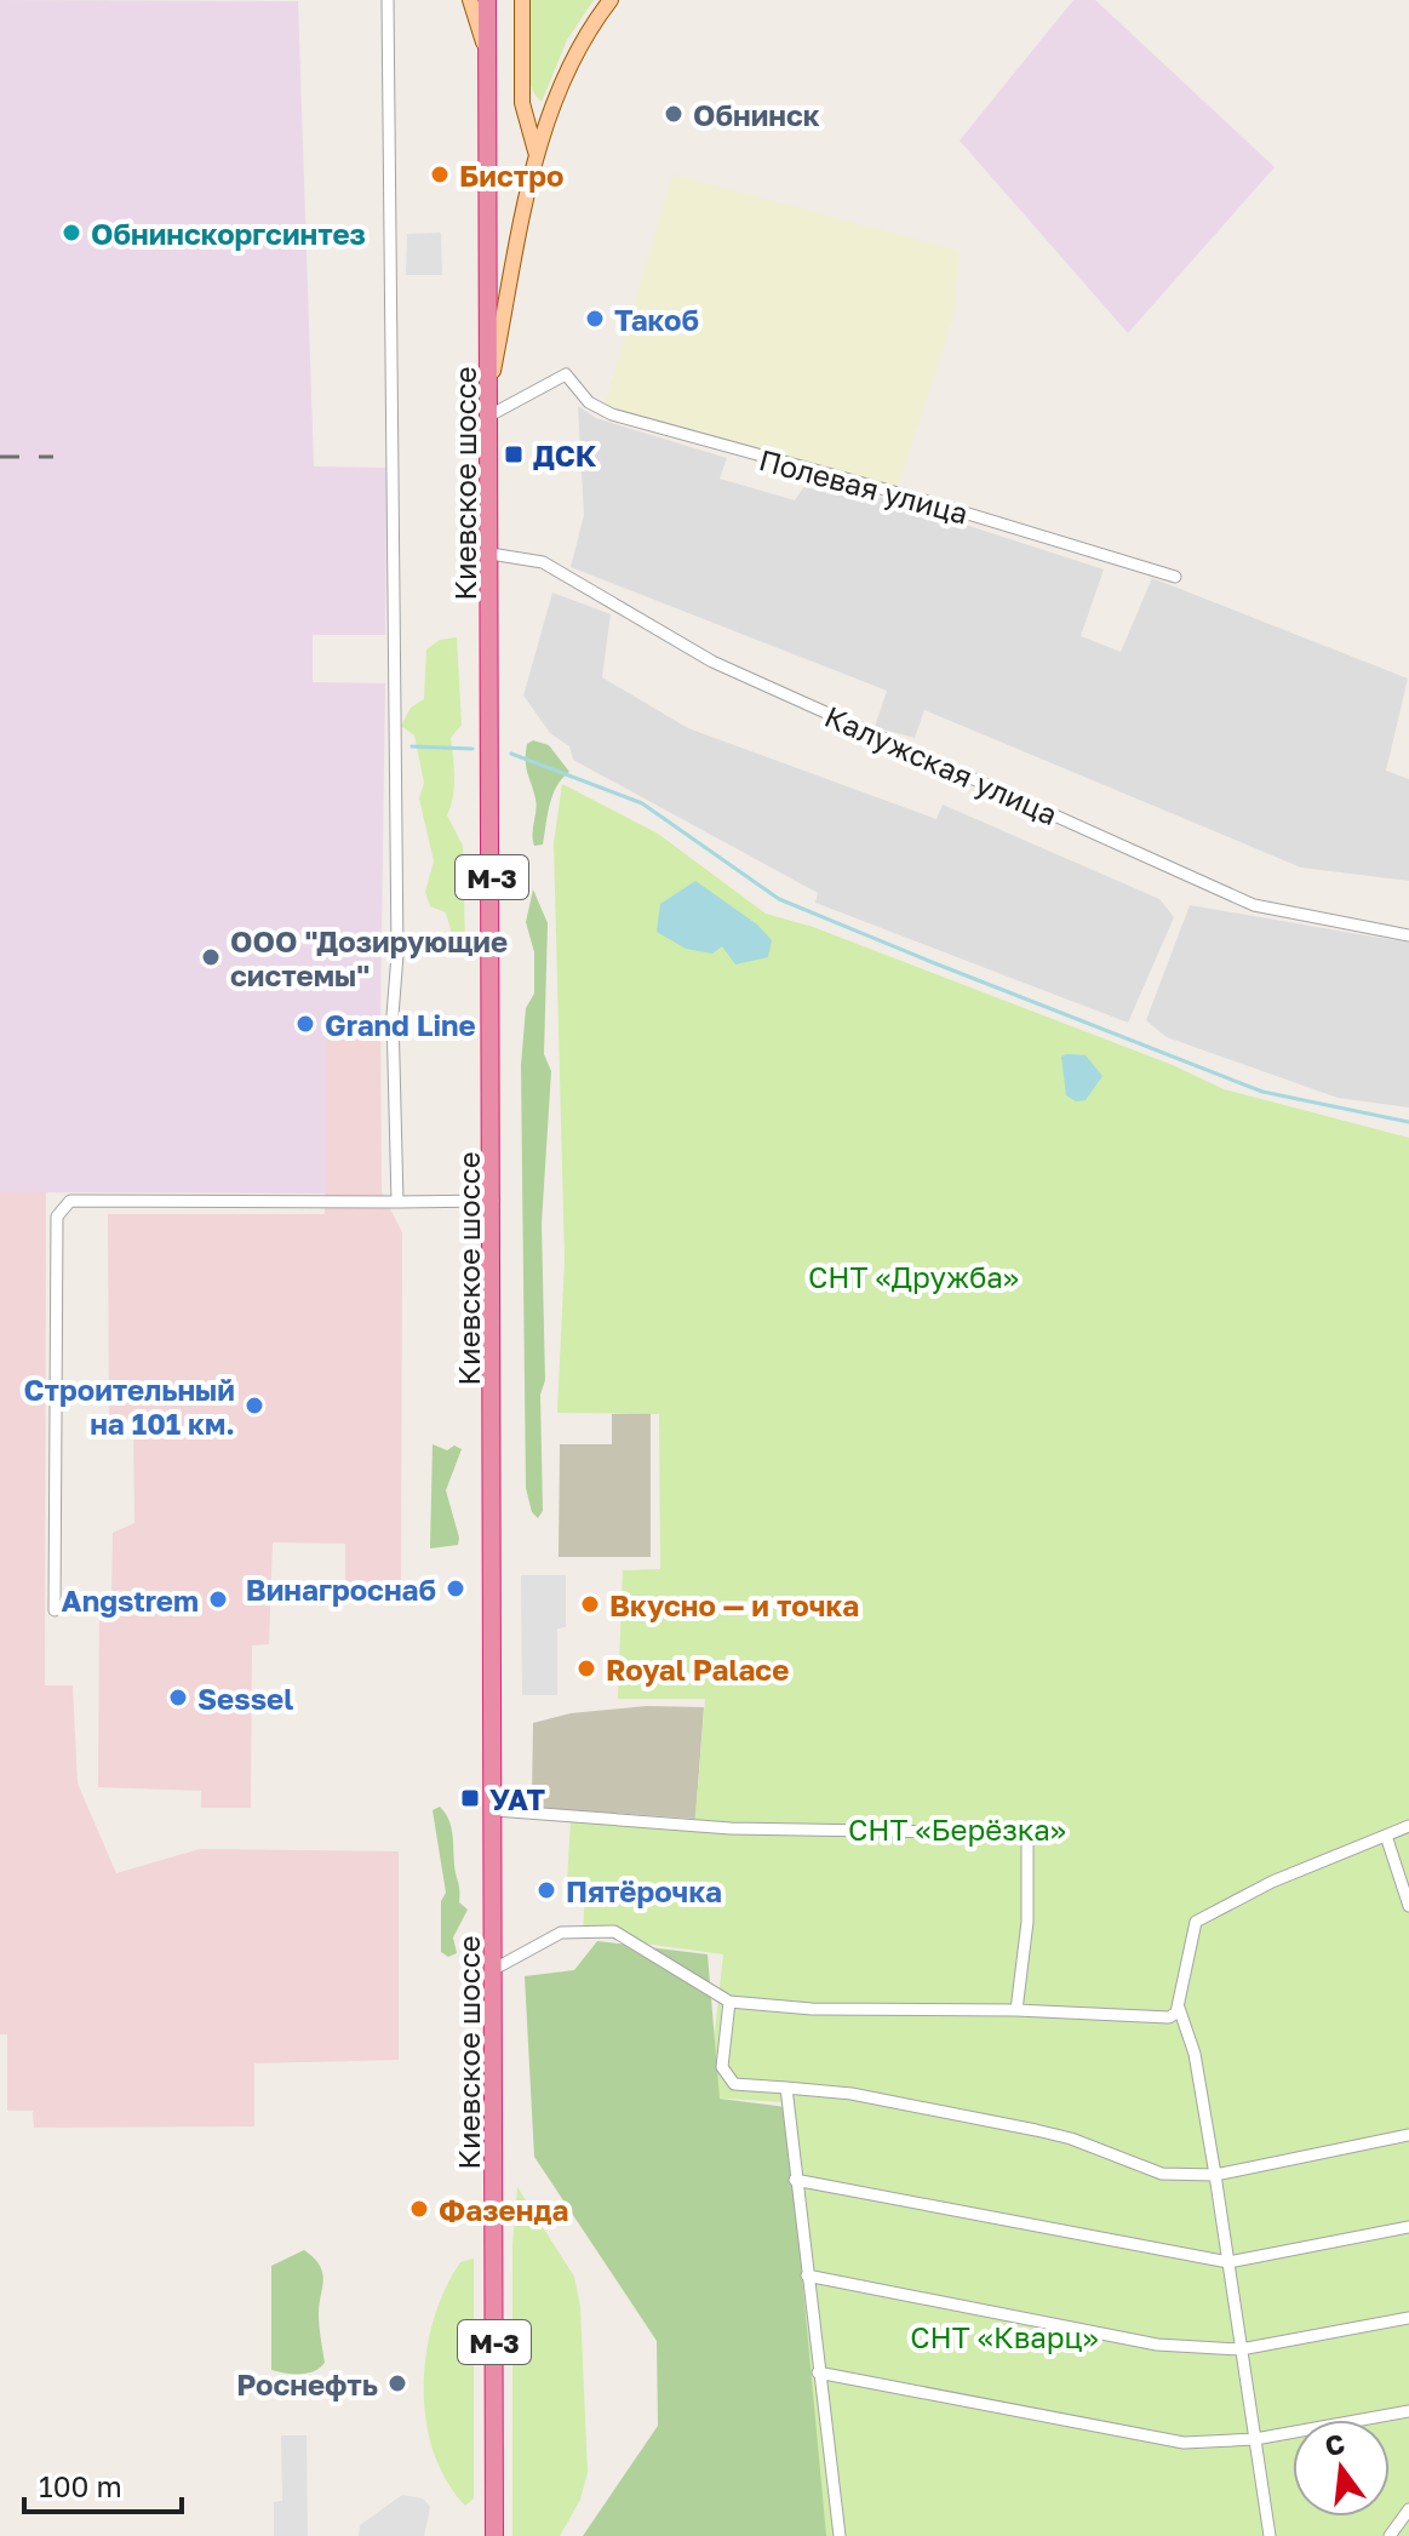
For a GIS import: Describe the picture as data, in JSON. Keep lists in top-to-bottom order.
{
  "streets": {
    "highway": ["Киевское шоссе", "М-3"],
    "street": ["Полевая улица", "Калужская улица"]
  },
  "crossings": [
    ["Киевское шоссе", "Полевая улица"],
    ["Киевское шоссе", "Калужская улица"]
  ],
  "parks": ["СНТ «Дружба»", "СНТ «Берёзка»", "СНТ «Кварц»"],
  "places": {
    "other": [
      "Обнинск",
      "Бистро",
      "Обнинскоргсинтез",
      "Такоб",
      "ООО \"Дозирующие системы\"",
      "Grand Line",
      "Строительный на 101 км.",
      "Винагроснаб",
      "Angstrem",
      "Вкусно — и точка",
      "Royal Palace",
      "Sessel",
      "Пятёрочка",
      "Фазенда",
      "Роснефть"
    ],
    "transit": ["ДСК", "УАТ"]
  },
  "scale_bar": "100 m",
  "north": "top"
}
